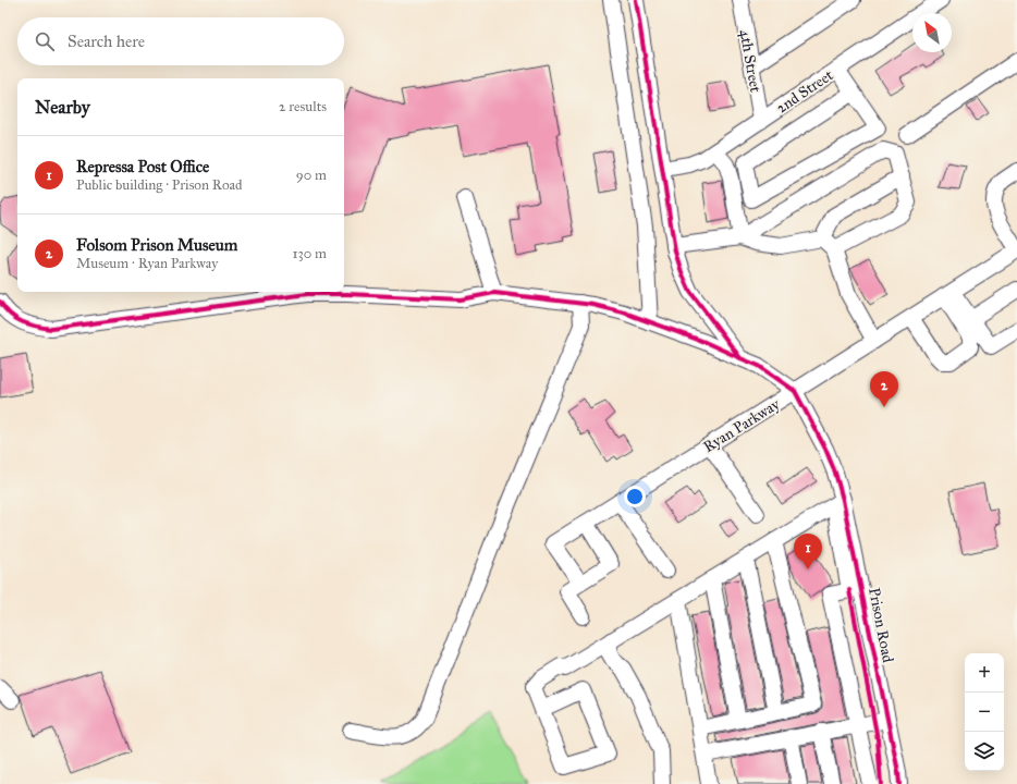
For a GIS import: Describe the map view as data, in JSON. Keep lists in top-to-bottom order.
{
  "streets": {
    "street": [
      "4th Street",
      "2nd Street",
      "Ryan Parkway",
      "Prison Road"
    ]
  },
  "crossings": [
    ["4th Street", "2nd Street"],
    ["Ryan Parkway", "Prison Road"]
  ],
  "north": "top left",
  "page": {
    "search": "Search here",
    "heading": ["Nearby", "2 results"],
    "list": [
      {
        "mark": "1",
        "name": "Repressa Post Office",
        "note": "Public building · Prison Road",
        "value": "90 m"
      },
      {
        "mark": "2",
        "name": "Folsom Prison Museum",
        "note": "Museum · Ryan Parkway",
        "value": "130 m"
      }
    ],
    "pins": ["2", "1"],
    "map_buttons": ["+", "−"]
  }
}
